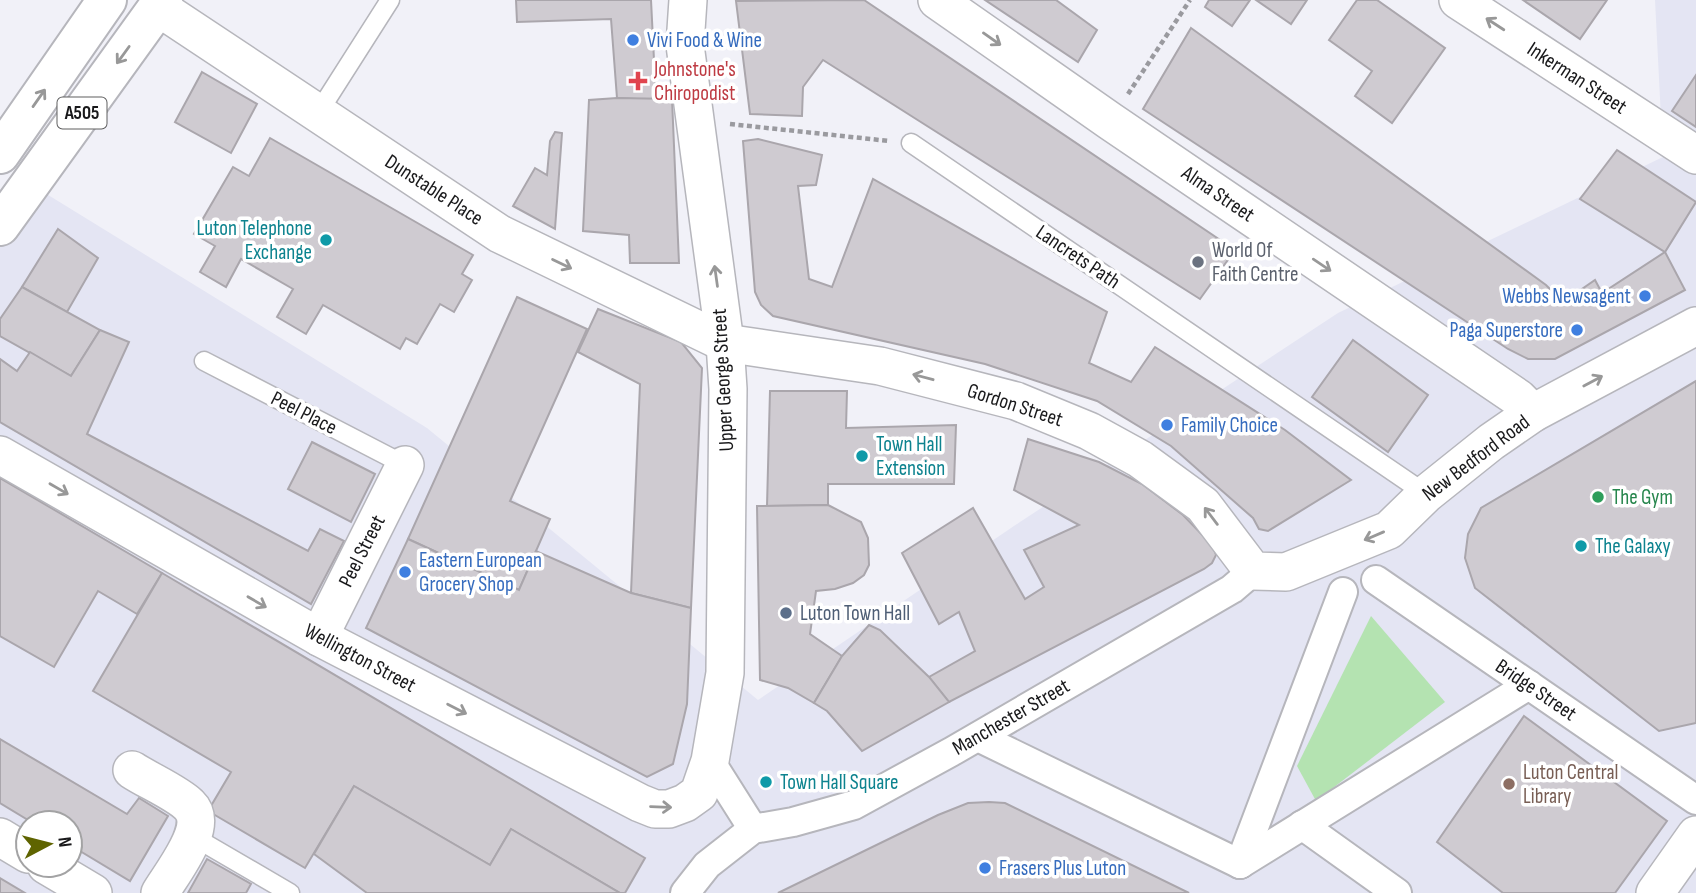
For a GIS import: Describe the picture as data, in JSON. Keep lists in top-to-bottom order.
{
  "streets": {
    "highway": ["A505"],
    "street": [
      "Inkerman Street",
      "Dunstable Place",
      "Alma Street",
      "Upper George Street",
      "Gordon Street",
      "New Bedford Road",
      "Peel Street",
      "Wellington Street",
      "Bridge Street",
      "Manchester Street"
    ],
    "lane": ["Lancrets Path", "Peel Place"]
  },
  "crossings": [
    ["A505", "Dunstable Place"],
    ["Dunstable Place", "Upper George Street"],
    ["Dunstable Place", "Gordon Street"],
    ["Alma Street", "New Bedford Road"],
    ["Lancrets Path", "New Bedford Road"],
    ["Upper George Street", "Gordon Street"],
    ["Upper George Street", "Wellington Street"],
    ["Gordon Street", "New Bedford Road"],
    ["Gordon Street", "Manchester Street"],
    ["Peel Place", "Peel Street"],
    ["New Bedford Road", "Manchester Street"],
    ["Peel Street", "Wellington Street"]
  ],
  "one_way": [
    "Inkerman Street",
    "Dunstable Place",
    "Alma Street",
    "Gordon Street",
    "Wellington Street"
  ],
  "places": {
    "other": [
      "Vivi Food & Wine",
      "Luton Telephone Exchange",
      "World Of Faith Centre",
      "Webbs Newsagent",
      "Paga Superstore",
      "Family Choice",
      "Town Hall Extension",
      "The Gym",
      "The Galaxy",
      "Eastern European Grocery Shop",
      "Luton Town Hall",
      "Town Hall Square",
      "Luton Central Library",
      "Frasers Plus Luton"
    ],
    "health": ["Johnstone's Chiropodist"]
  },
  "north": "right"
}
